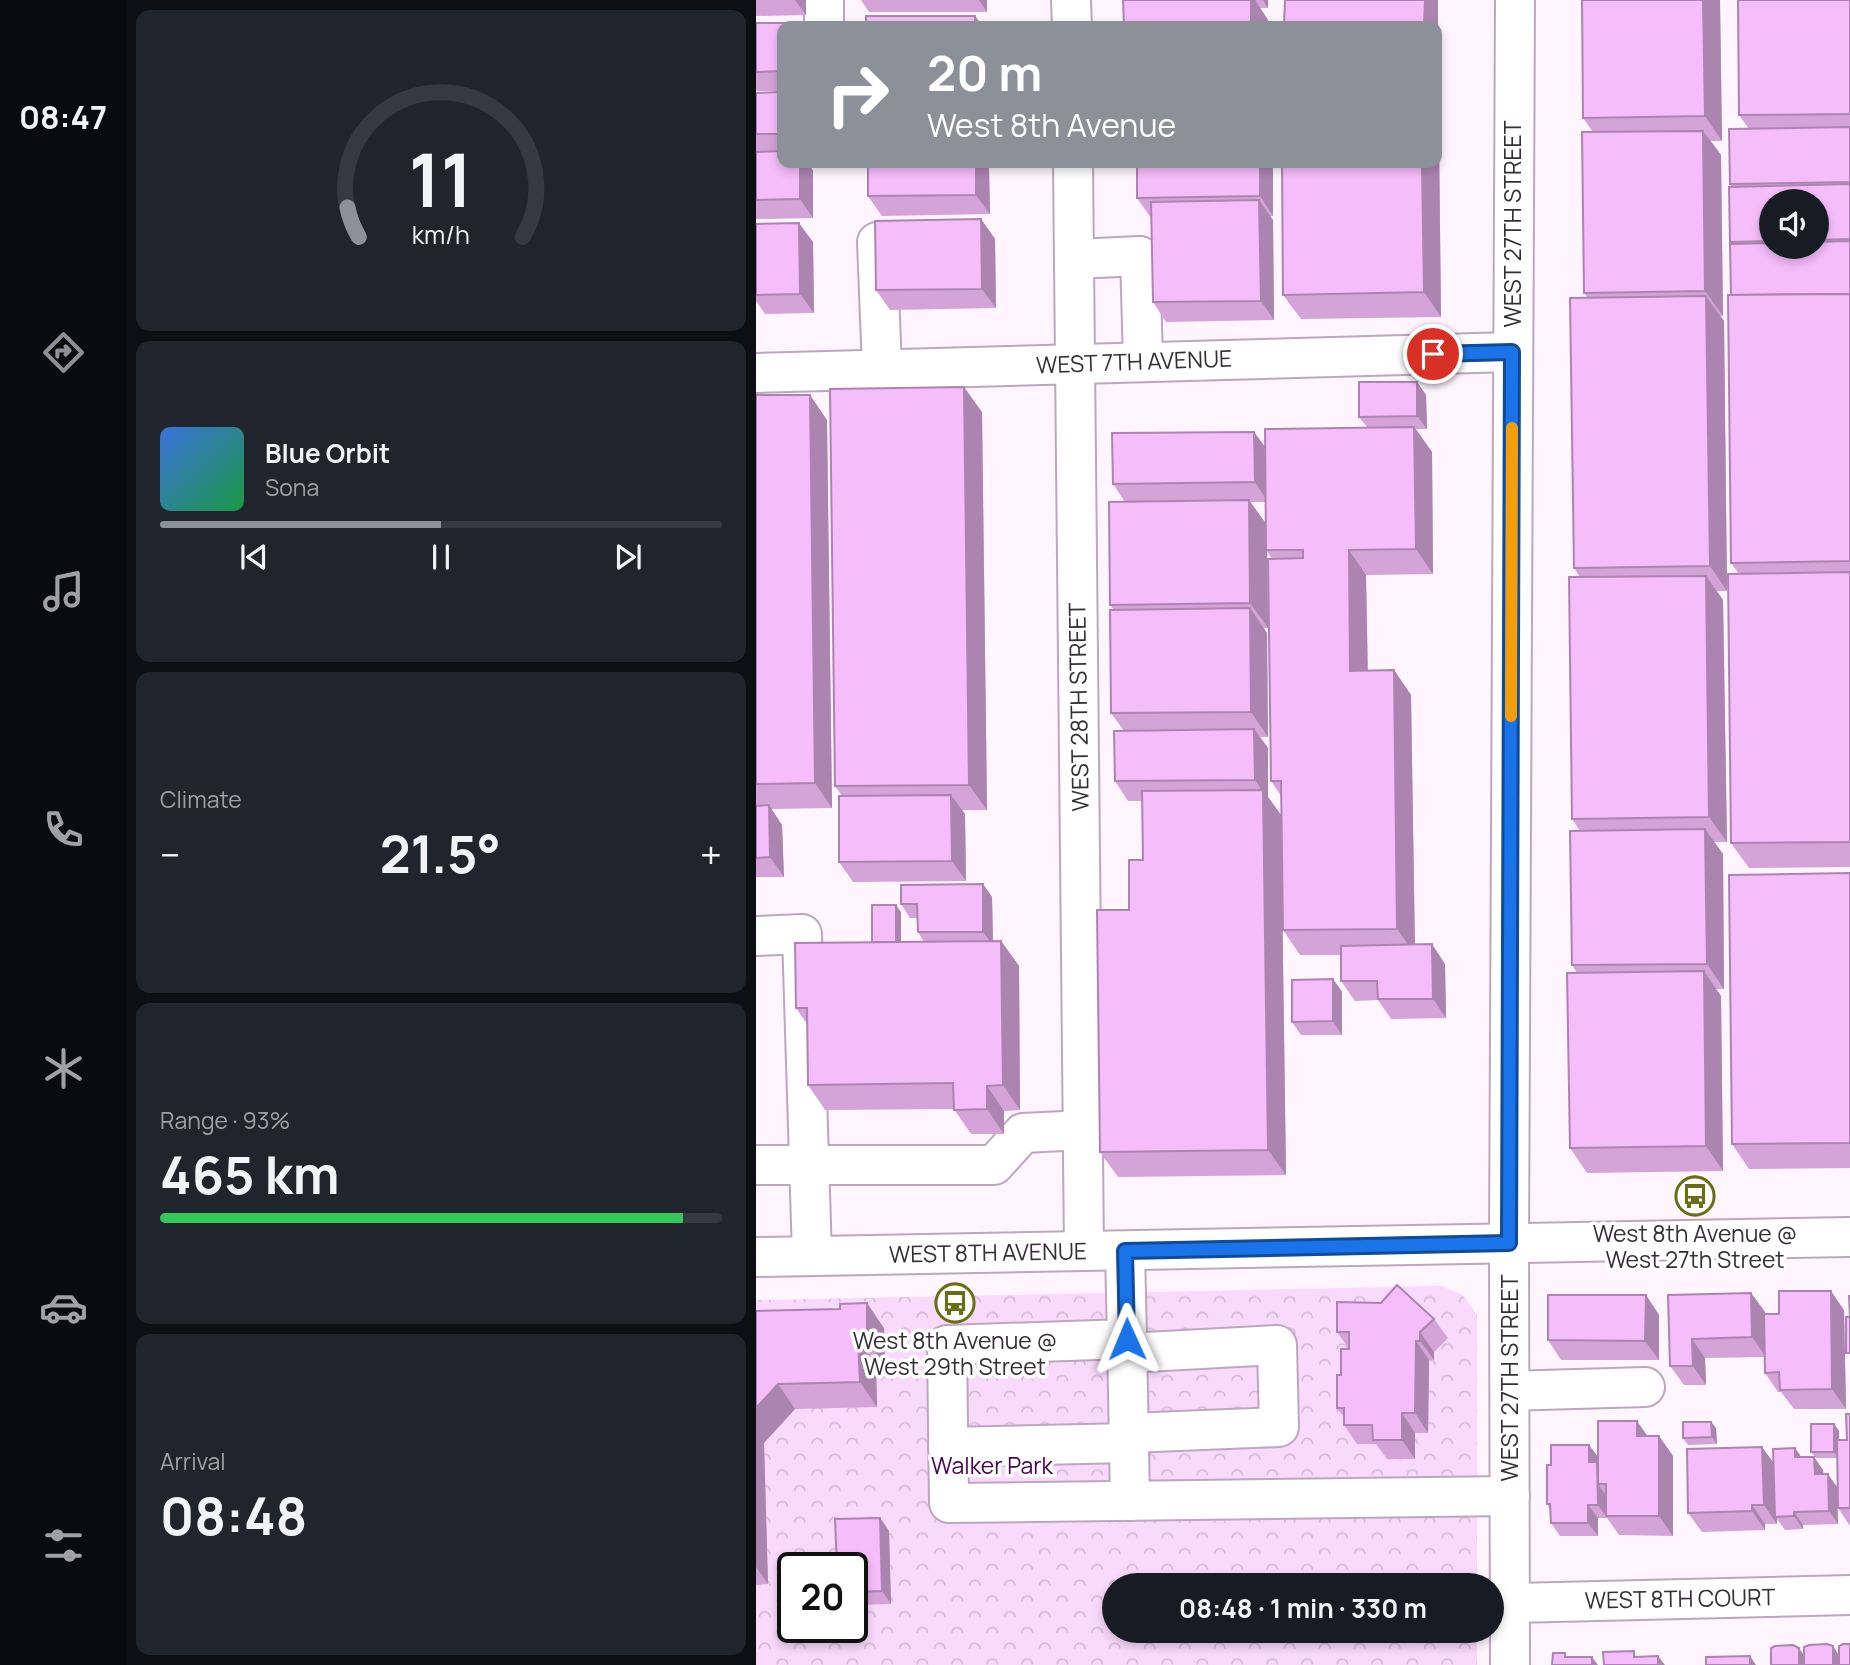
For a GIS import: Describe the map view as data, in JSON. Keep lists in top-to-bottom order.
{
  "streets": {
    "street": [
      "WEST 27TH STREET",
      "WEST 7TH AVENUE",
      "WEST 28TH STREET",
      "WEST 8TH AVENUE",
      "WEST 8TH COURT"
    ]
  },
  "crossings": [
    ["WEST 27TH STREET", "WEST 7TH AVENUE"],
    ["WEST 27TH STREET", "WEST 8TH AVENUE"],
    ["WEST 27TH STREET", "WEST 8TH COURT"],
    ["WEST 7TH AVENUE", "WEST 28TH STREET"],
    ["WEST 28TH STREET", "WEST 8TH AVENUE"]
  ],
  "parks": ["Walker Park"],
  "places": {
    "bus stop": ["West 8th Avenue @ West 27th Street", "West 8th Avenue @ West 29th Street"]
  },
  "page": {
    "tabs": "08:47",
    "turn": ["20 m", "West 8th Avenue"],
    "song": ["Blue Orbit", "Sona"],
    "tile": [
      "Climate",
      ["Range · 93%", "465 km"],
      ["Arrival", "08:48"]
    ],
    "heat": ["−", "21.5°", "+"],
    "limit": "20",
    "trip": "08:48 · 1 min · 330 m",
    "gauge": ["11", "km/h"]
  }
}
